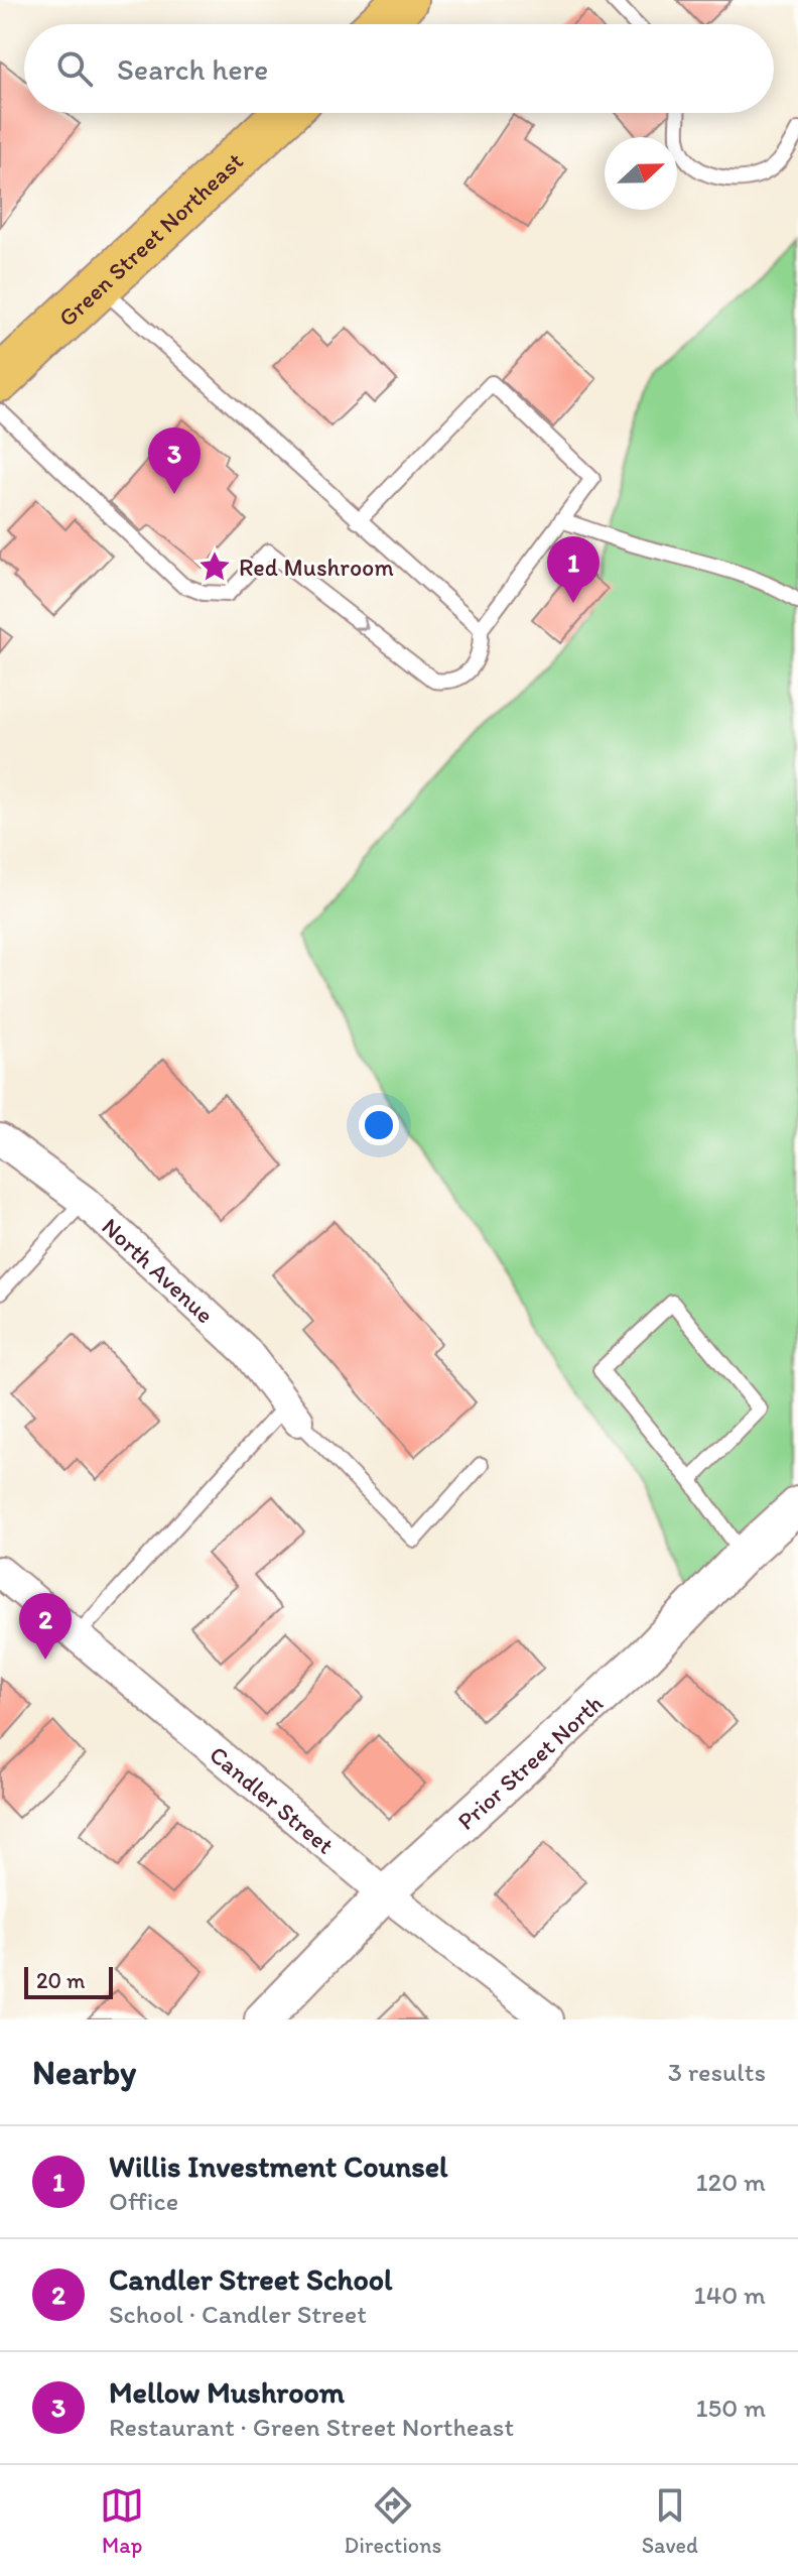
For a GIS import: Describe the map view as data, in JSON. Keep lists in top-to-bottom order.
{
  "streets": {
    "highway": ["Green Street Northeast"],
    "street": ["North Avenue", "Prior Street North", "Candler Street"]
  },
  "crossings": [
    ["Prior Street North", "Candler Street"]
  ],
  "places": {
    "place": ["Red Mushroom"]
  },
  "scale_bar": "20 m",
  "north": "right",
  "page": {
    "search": "Search here",
    "pins": ["3", "1", "2"],
    "scale": "20 m",
    "heading": ["Nearby", "3 results"],
    "list": [
      {
        "mark": "1",
        "name": "Willis Investment Counsel",
        "note": "Office",
        "value": "120 m"
      },
      {
        "mark": "2",
        "name": "Candler Street School",
        "note": "School · Candler Street",
        "value": "140 m"
      },
      {
        "mark": "3",
        "name": "Mellow Mushroom",
        "note": "Restaurant · Green Street Northeast",
        "value": "150 m"
      }
    ],
    "nav": ["Map", "Directions", "Saved"]
  }
}
